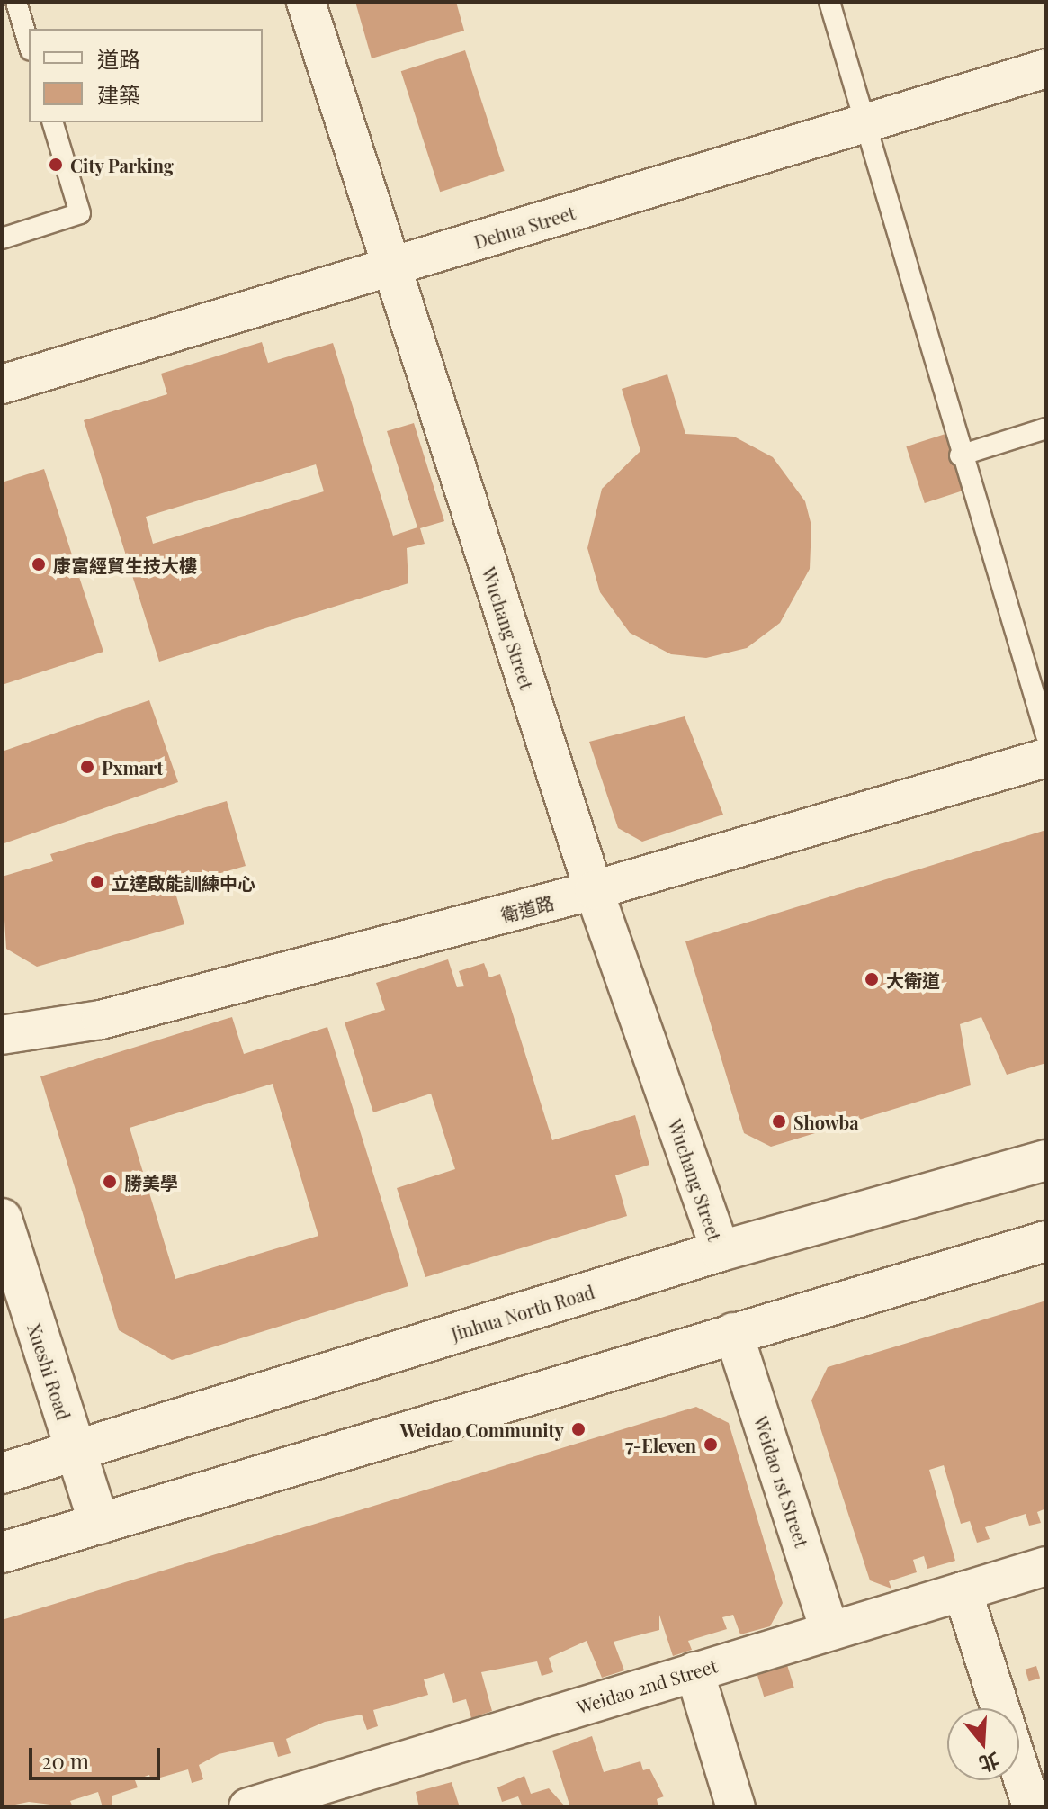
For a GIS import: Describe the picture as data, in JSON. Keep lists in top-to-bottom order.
{
  "streets": {
    "main road": ["Jinhua North Road", "Xueshi Road"],
    "street": [
      "Dehua Street",
      "Wuchang Street",
      "衛道路",
      "Weidao 1st Street",
      "Weidao 2nd Street"
    ]
  },
  "crossings": [
    ["Dehua Street", "Wuchang Street"],
    ["Wuchang Street", "衛道路"],
    ["Wuchang Street", "Jinhua North Road"],
    ["Jinhua North Road", "Xueshi Road"],
    ["Weidao 1st Street", "Weidao 2nd Street"]
  ],
  "places": [
    "City Parking",
    "康富經貿生技大樓",
    "Pxmart",
    "立達啟能訓練中心",
    "大衛道",
    "Showba",
    "勝美學",
    "Weidao Community",
    "7-Eleven"
  ],
  "legend": ["道路", "建築"],
  "scale_bar": "20 m",
  "north": "bottom"
}
